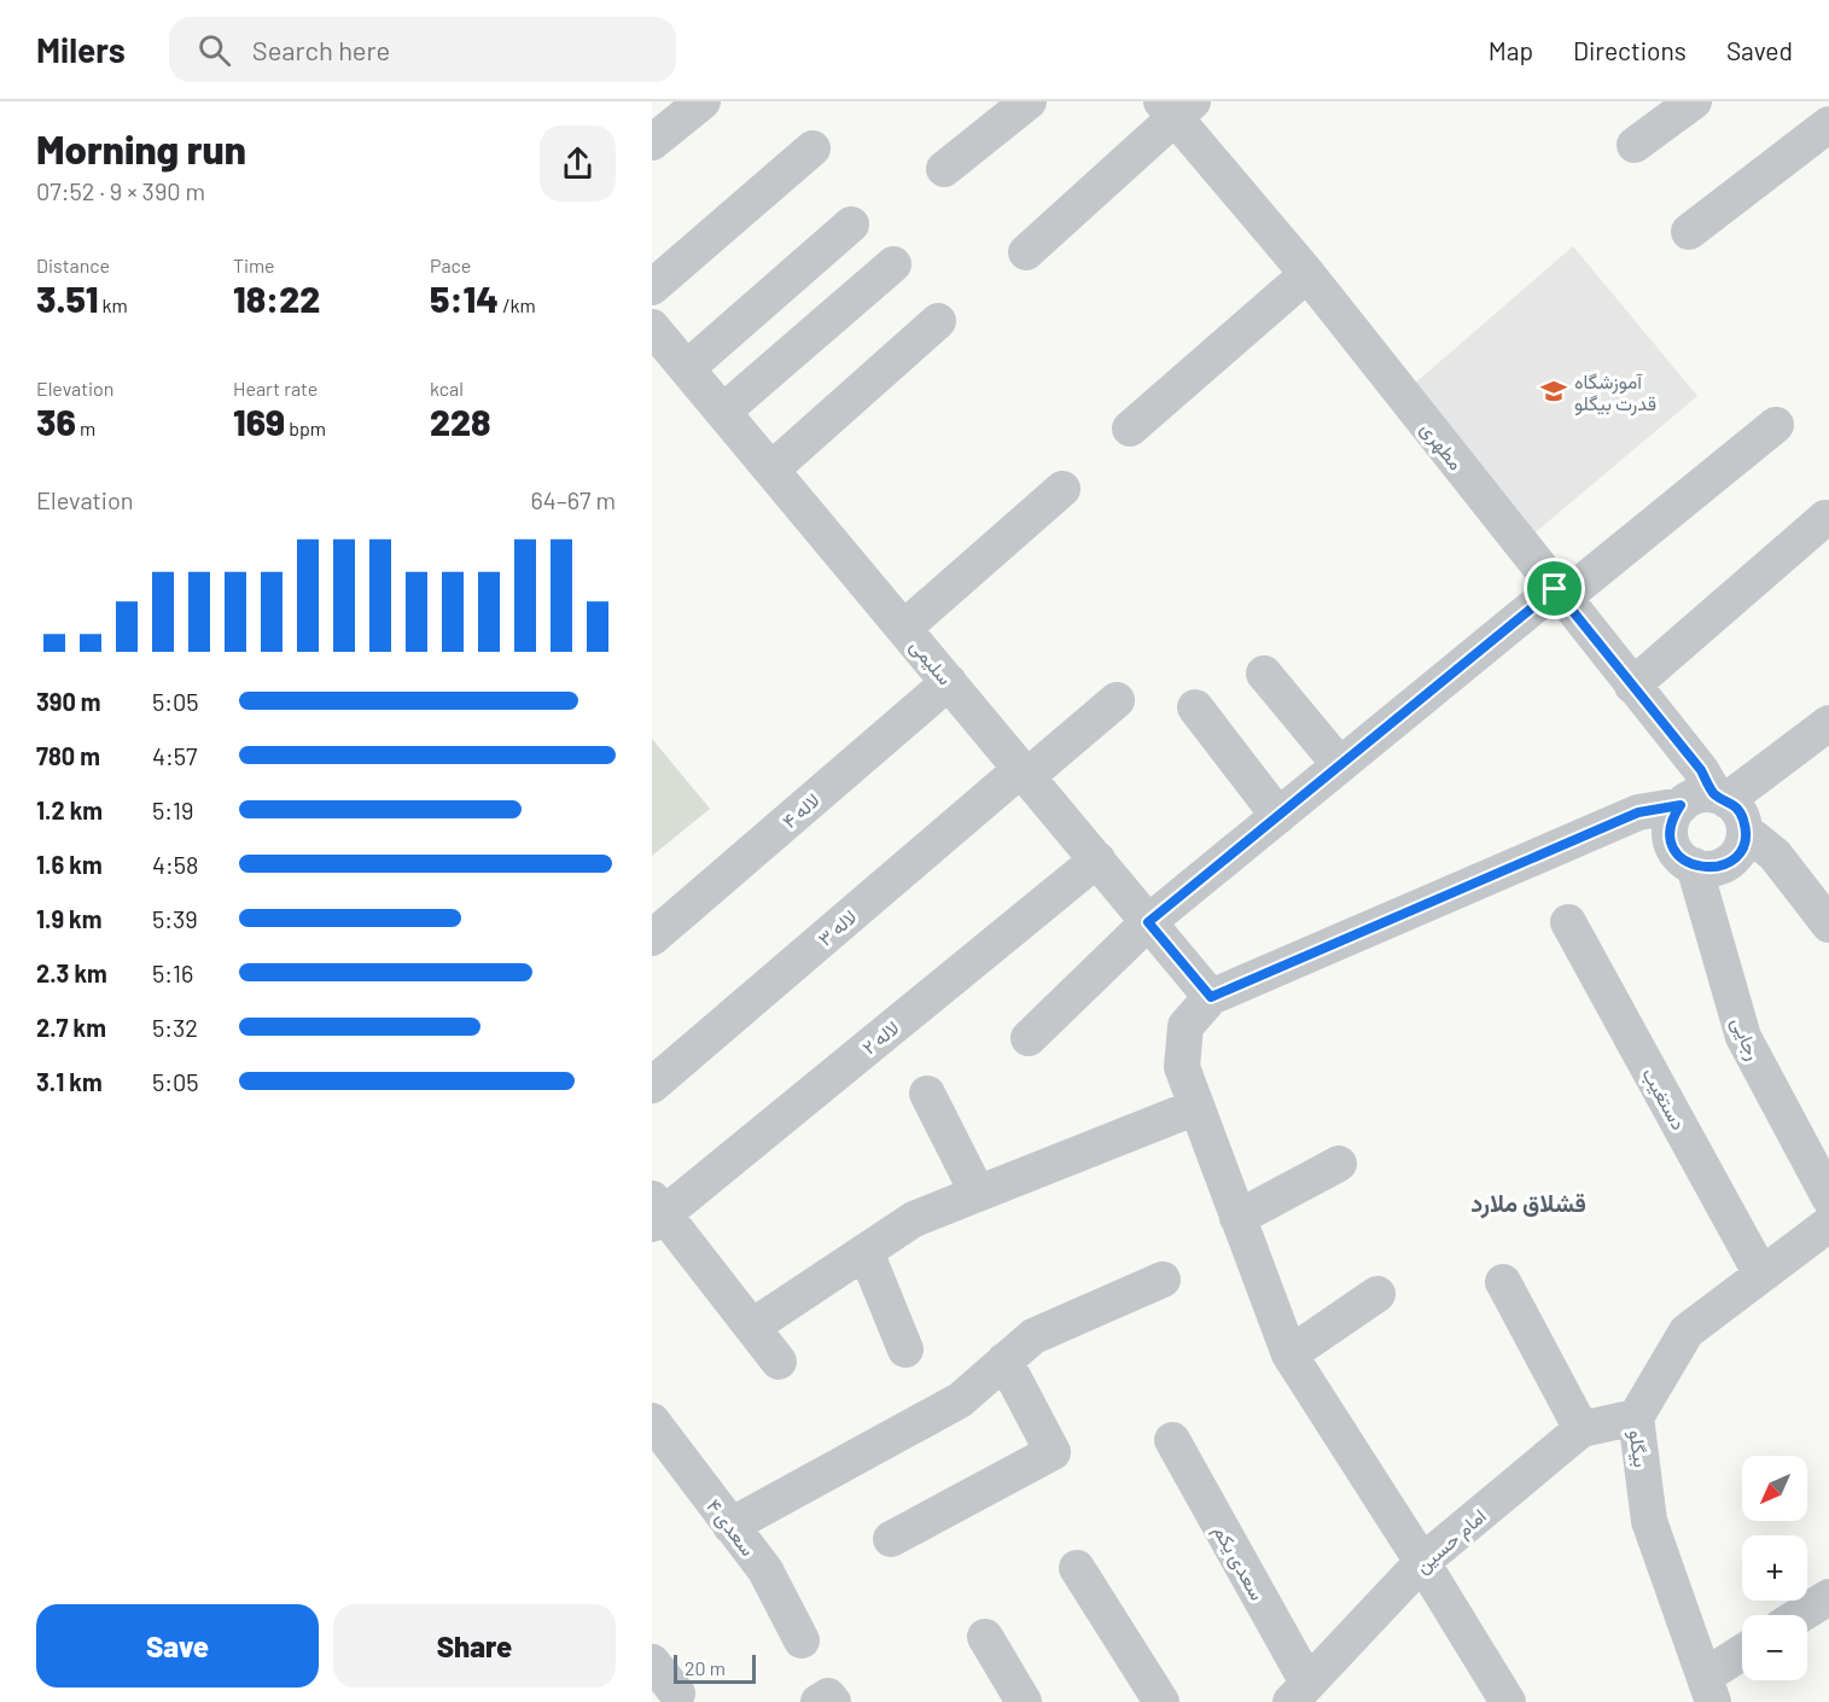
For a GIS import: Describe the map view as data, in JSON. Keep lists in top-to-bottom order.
{
  "streets": {
    "street": [
      "مطهری",
      "سلیمی",
      "لاله ۴",
      "لاله ۳",
      "لاله ۲",
      "رجایی",
      "دستغیب",
      "بیگلو",
      "سعدی ۴",
      "امام حسین",
      "سعدی یکم"
    ]
  },
  "crossings": [
    ["مطهری", "رجایی"],
    ["سلیمی", "لاله ۴"],
    ["سلیمی", "لاله ۳"],
    ["سلیمی", "لاله ۲"],
    ["دستغیب", "بیگلو"],
    ["بیگلو", "امام حسین"],
    ["امام حسین", "سعدی یکم"]
  ],
  "districts": ["قشلاق ملارد"],
  "places": {
    "school or university": ["آموزشگاه قدرت بیگلو"]
  },
  "scale_bar": "20 m",
  "north": "bottom left",
  "page": {
    "header": "Milers",
    "search": "Search here",
    "nav": ["Map", "Directions", "Saved"],
    "heading": ["Morning run", "07:52 · 9 × 390 m"],
    "stats": [
      ["Distance", "3.51 km"],
      ["Time", "18:22"],
      ["Pace", "5:14 /km"],
      ["Elevation", "36 m"],
      ["Heart rate", "169 bpm"],
      ["kcal", "228"]
    ],
    "chart": ["Elevation", "64–67 m"],
    "list": [
      {
        "name": "390 m",
        "note": "5:05"
      },
      {
        "name": "780 m",
        "note": "4:57"
      },
      {
        "name": "1.2 km",
        "note": "5:19"
      },
      {
        "name": "1.6 km",
        "note": "4:58"
      },
      {
        "name": "1.9 km",
        "note": "5:39"
      },
      {
        "name": "2.3 km",
        "note": "5:16"
      },
      {
        "name": "2.7 km",
        "note": "5:32"
      },
      {
        "name": "3.1 km",
        "note": "5:05"
      }
    ],
    "map_buttons": ["+", "−"],
    "buttons": ["Save", "Share"],
    "scale": "20 m"
  }
}
